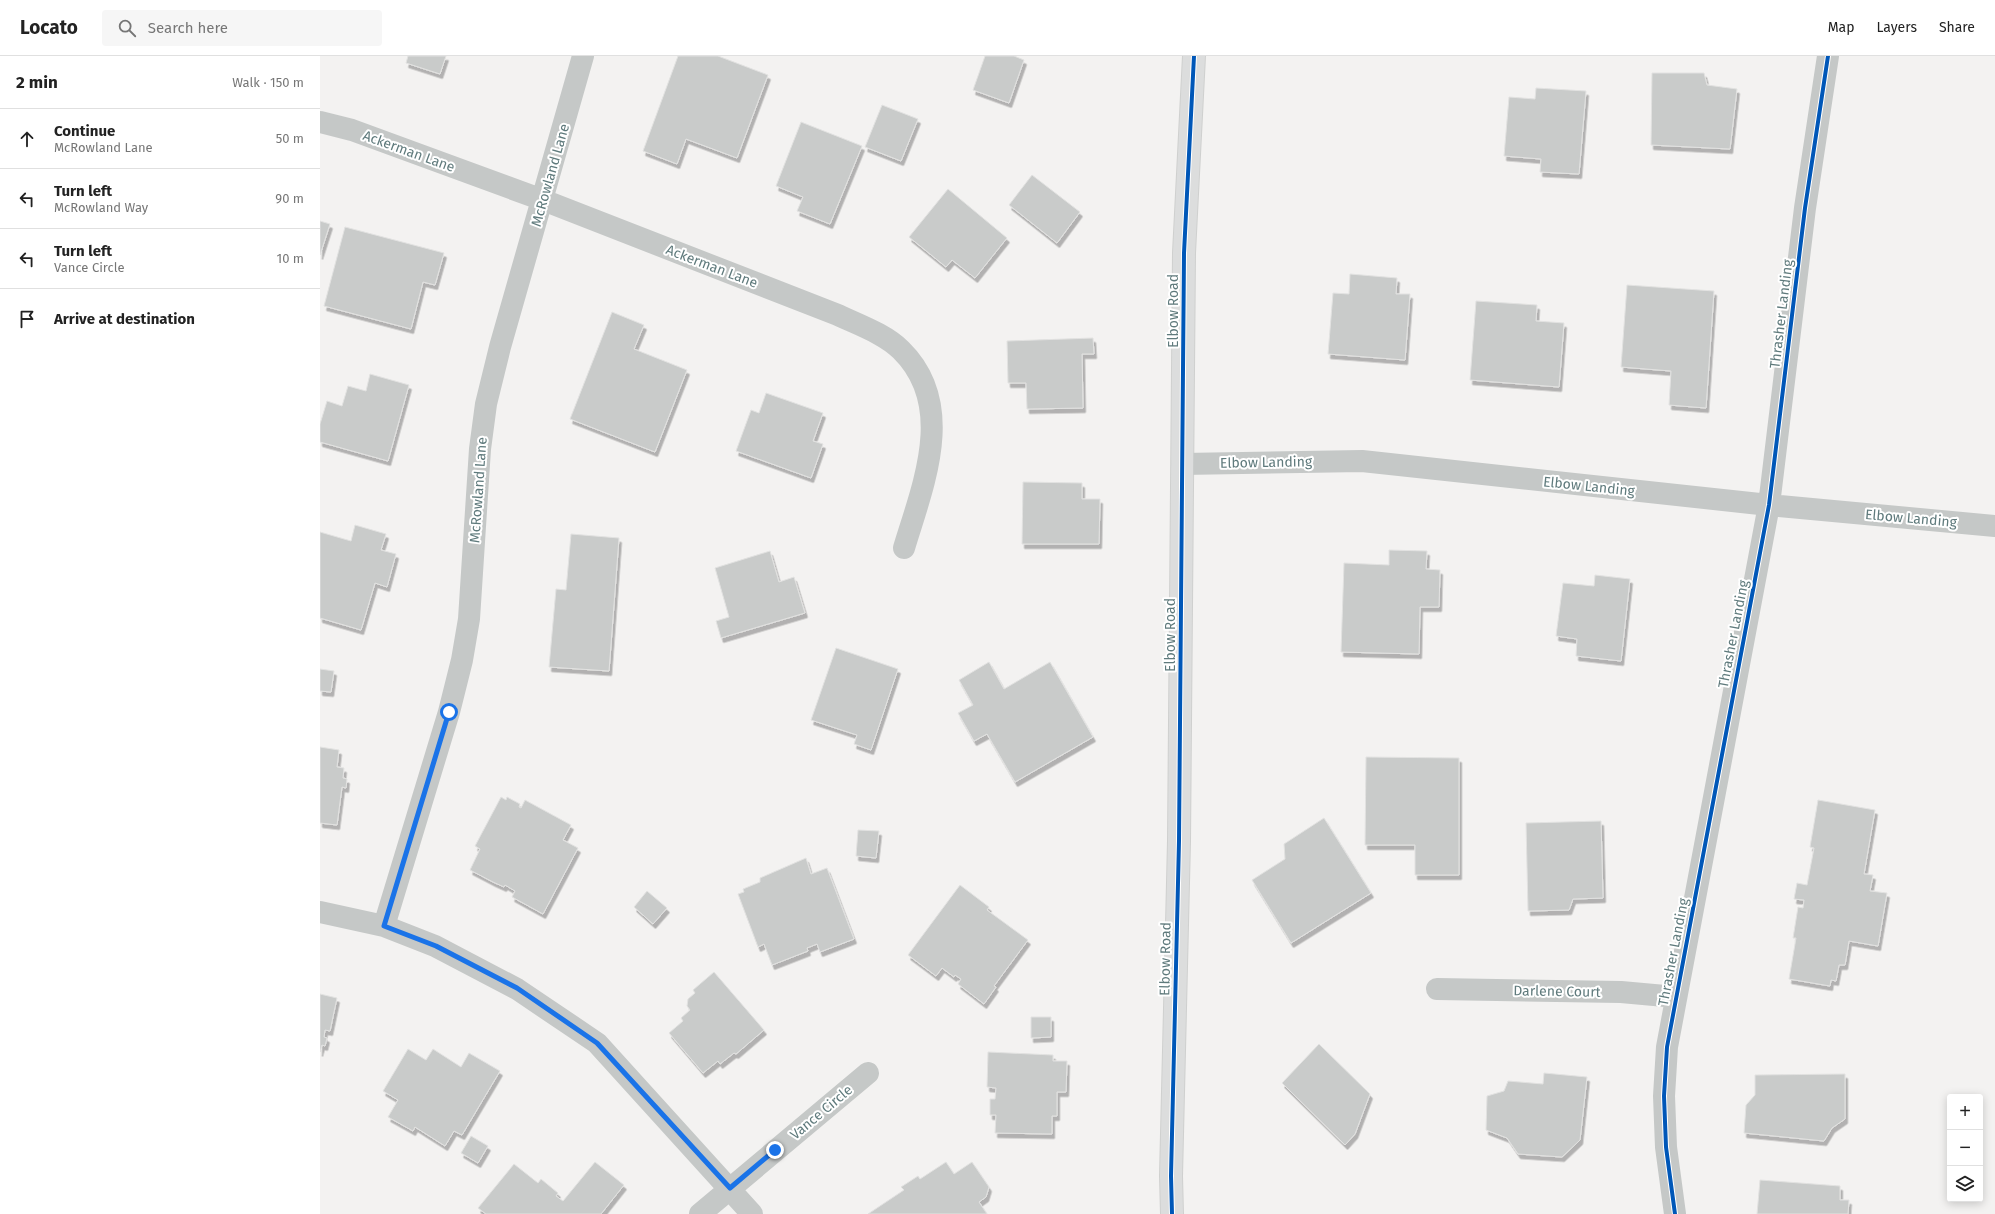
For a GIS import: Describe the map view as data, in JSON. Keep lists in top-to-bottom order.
{
  "streets": {
    "street": [
      "Ackerman Lane",
      "McRowland Lane",
      "Elbow Road",
      "Thrasher Landing",
      "Elbow Landing",
      "Darlene Court",
      "Vance Circle"
    ]
  },
  "crossings": [
    ["Ackerman Lane", "McRowland Lane"],
    ["Elbow Road", "Elbow Landing"],
    ["Thrasher Landing", "Elbow Landing"],
    ["Thrasher Landing", "Darlene Court"]
  ],
  "page": {
    "header": "Locato",
    "search": "Search here",
    "nav": ["Map", "Layers", "Share"],
    "heading": ["2 min", "Walk · 150 m"],
    "list": [
      ["Continue", "McRowland Lane", "50 m"],
      ["Turn left", "McRowland Way", "90 m"],
      ["Turn left", "Vance Circle", "10 m"],
      "Arrive at destination"
    ],
    "map_buttons": ["+", "−"]
  }
}
